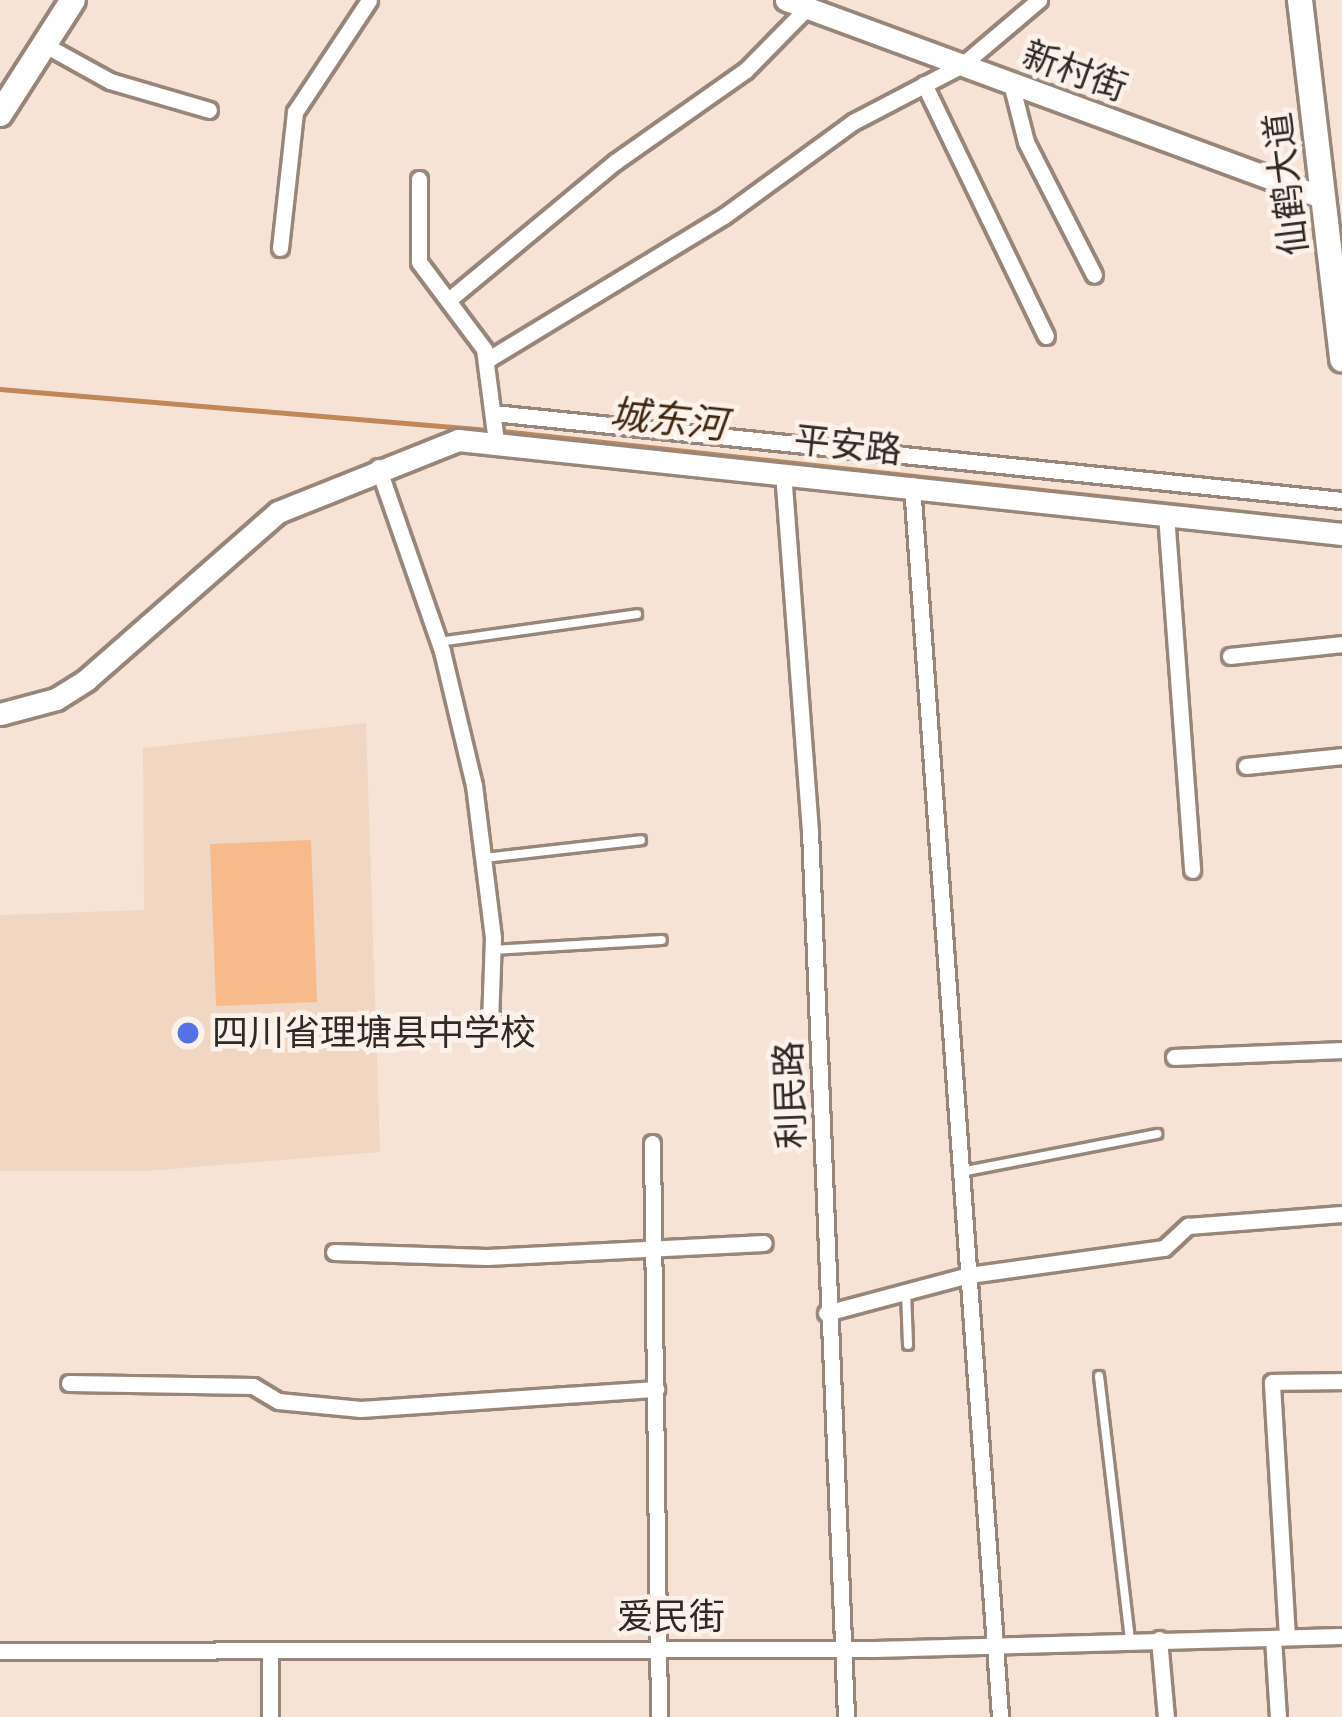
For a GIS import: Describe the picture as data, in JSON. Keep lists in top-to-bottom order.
{
  "streets": {
    "main road": ["仙鹤大道"],
    "street": [
      "新村街",
      "平安路",
      "利民路",
      "爱民街"
    ]
  },
  "crossings": [
    ["新村街", "仙鹤大道"],
    ["平安路", "利民路"],
    ["利民路", "爱民街"]
  ],
  "water": ["城东河"],
  "places": ["四川省理塘县中学校"]
}
